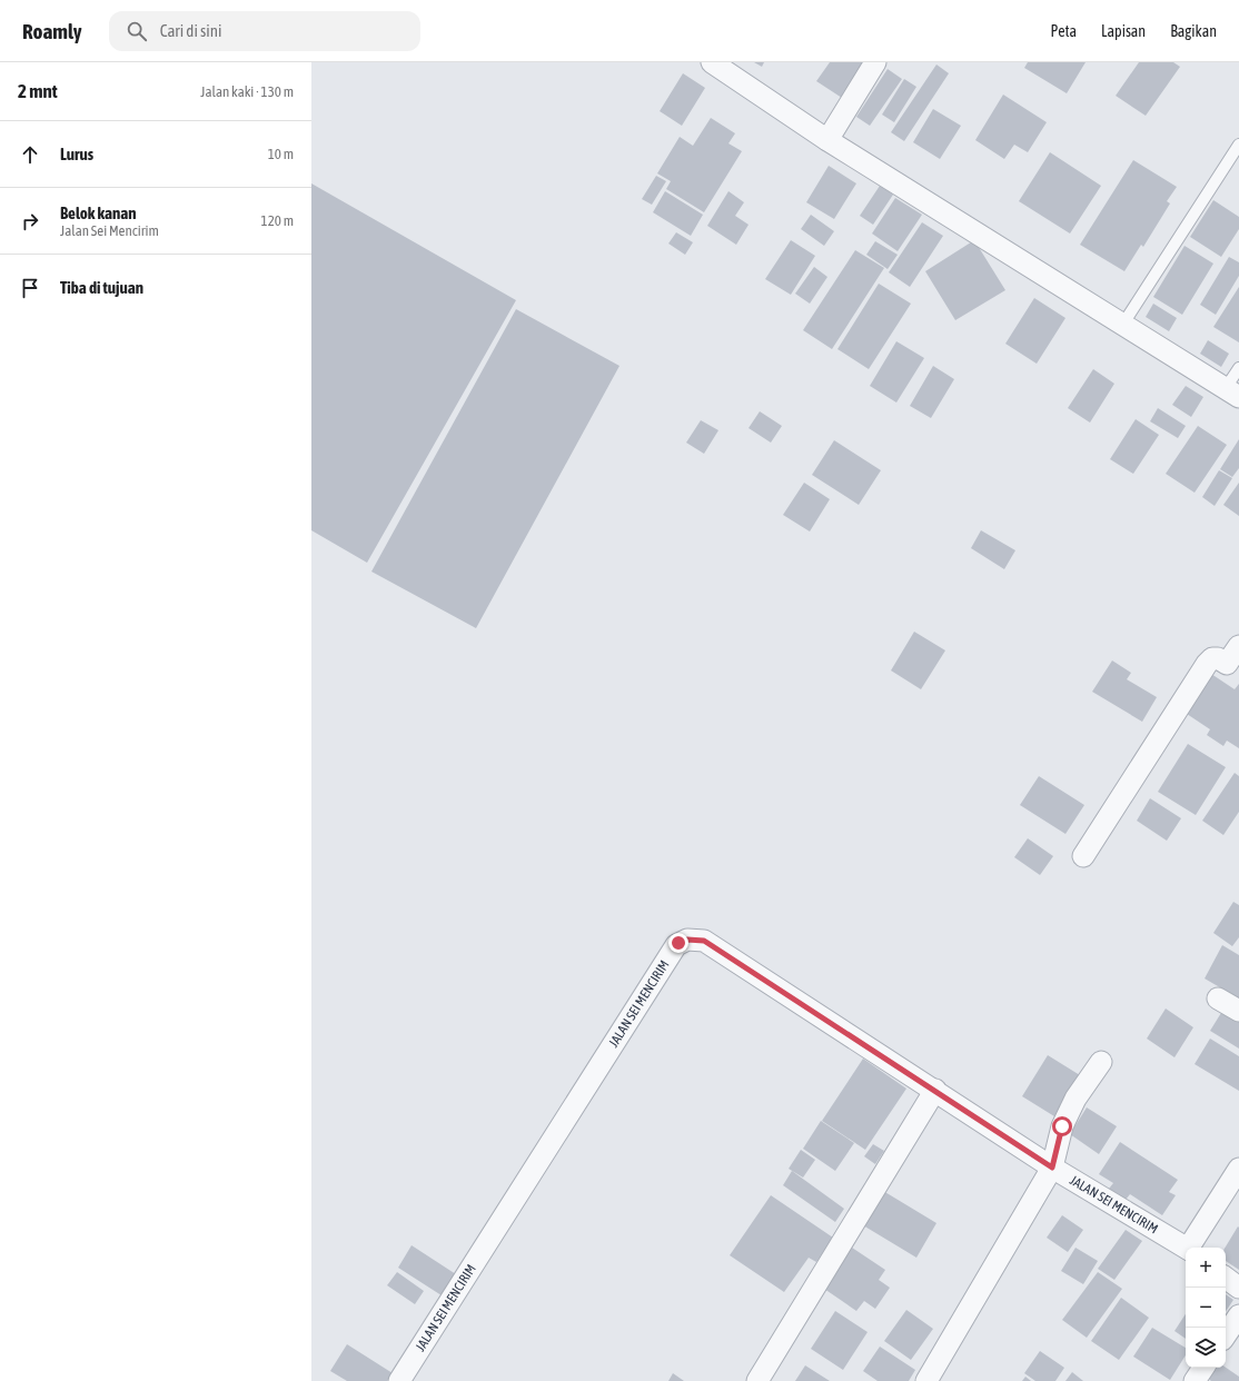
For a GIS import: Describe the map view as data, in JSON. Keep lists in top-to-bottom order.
{
  "streets": {
    "street": ["JALAN SEI MENCIRIM"]
  },
  "page": {
    "header": "Roamly",
    "search": "Cari di sini",
    "nav": ["Peta", "Lapisan", "Bagikan"],
    "heading": ["2 mnt", "Jalan kaki · 130 m"],
    "list": [
      ["Lurus", "10 m"],
      ["Belok kanan", "Jalan Sei Mencirim", "120 m"],
      "Tiba di tujuan"
    ],
    "map_buttons": ["+", "−"]
  }
}
